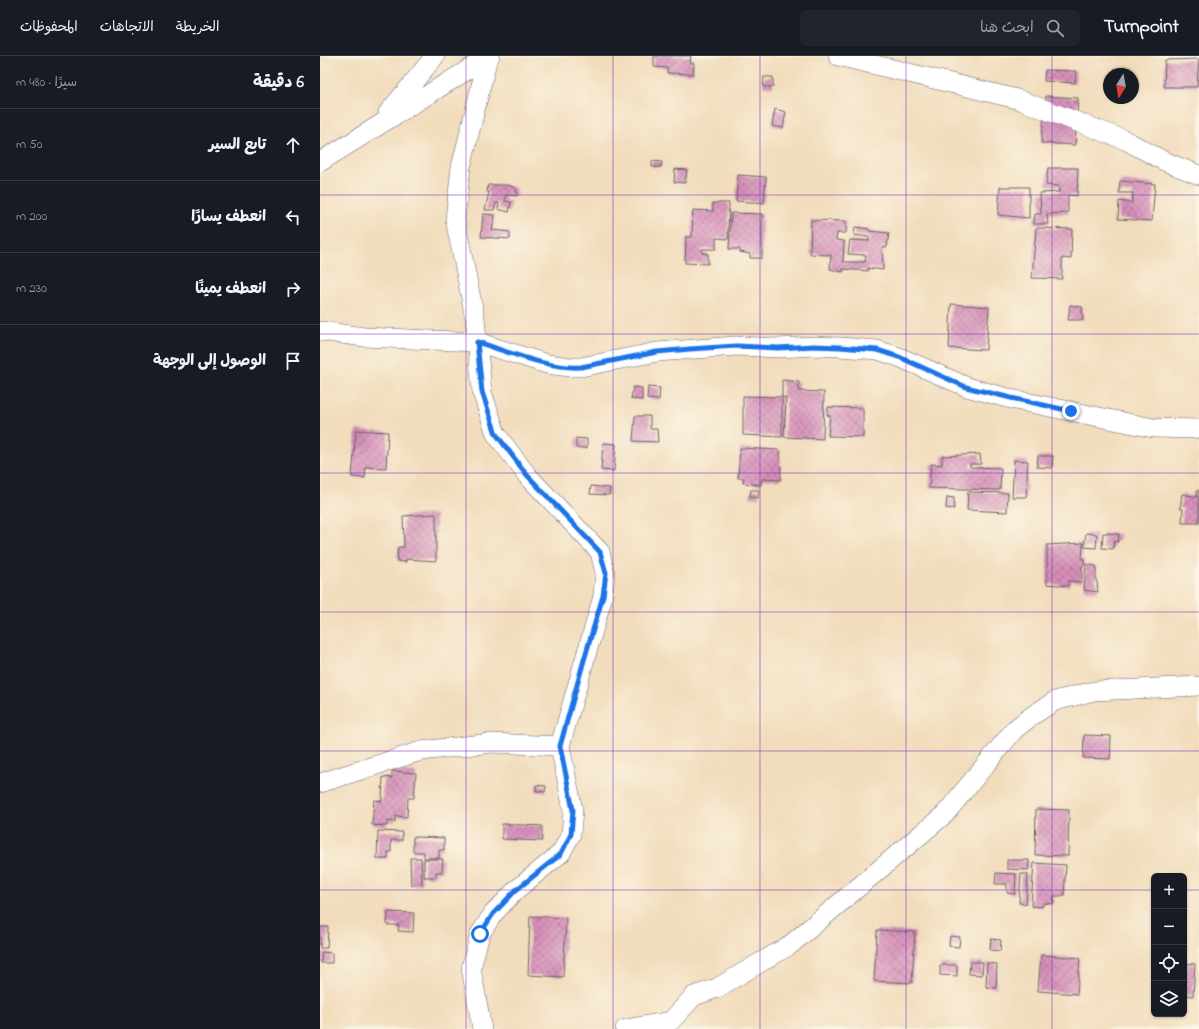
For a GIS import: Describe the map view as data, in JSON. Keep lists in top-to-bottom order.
{
  "north": "bottom",
  "page": {
    "header": "Turnpoint",
    "search": "ابحث هنا",
    "nav": ["الخريطة", "الاتجاهات", "المحفوظات"],
    "heading": ["6 دقيقة", "سيرًا · 480 m"],
    "list": [
      ["تابع السير", "50 m"],
      ["انعطف يسارًا", "200 m"],
      ["انعطف يمينًا", "230 m"],
      "الوصول إلى الوجهة"
    ],
    "map_buttons": ["+", "−"]
  }
}
